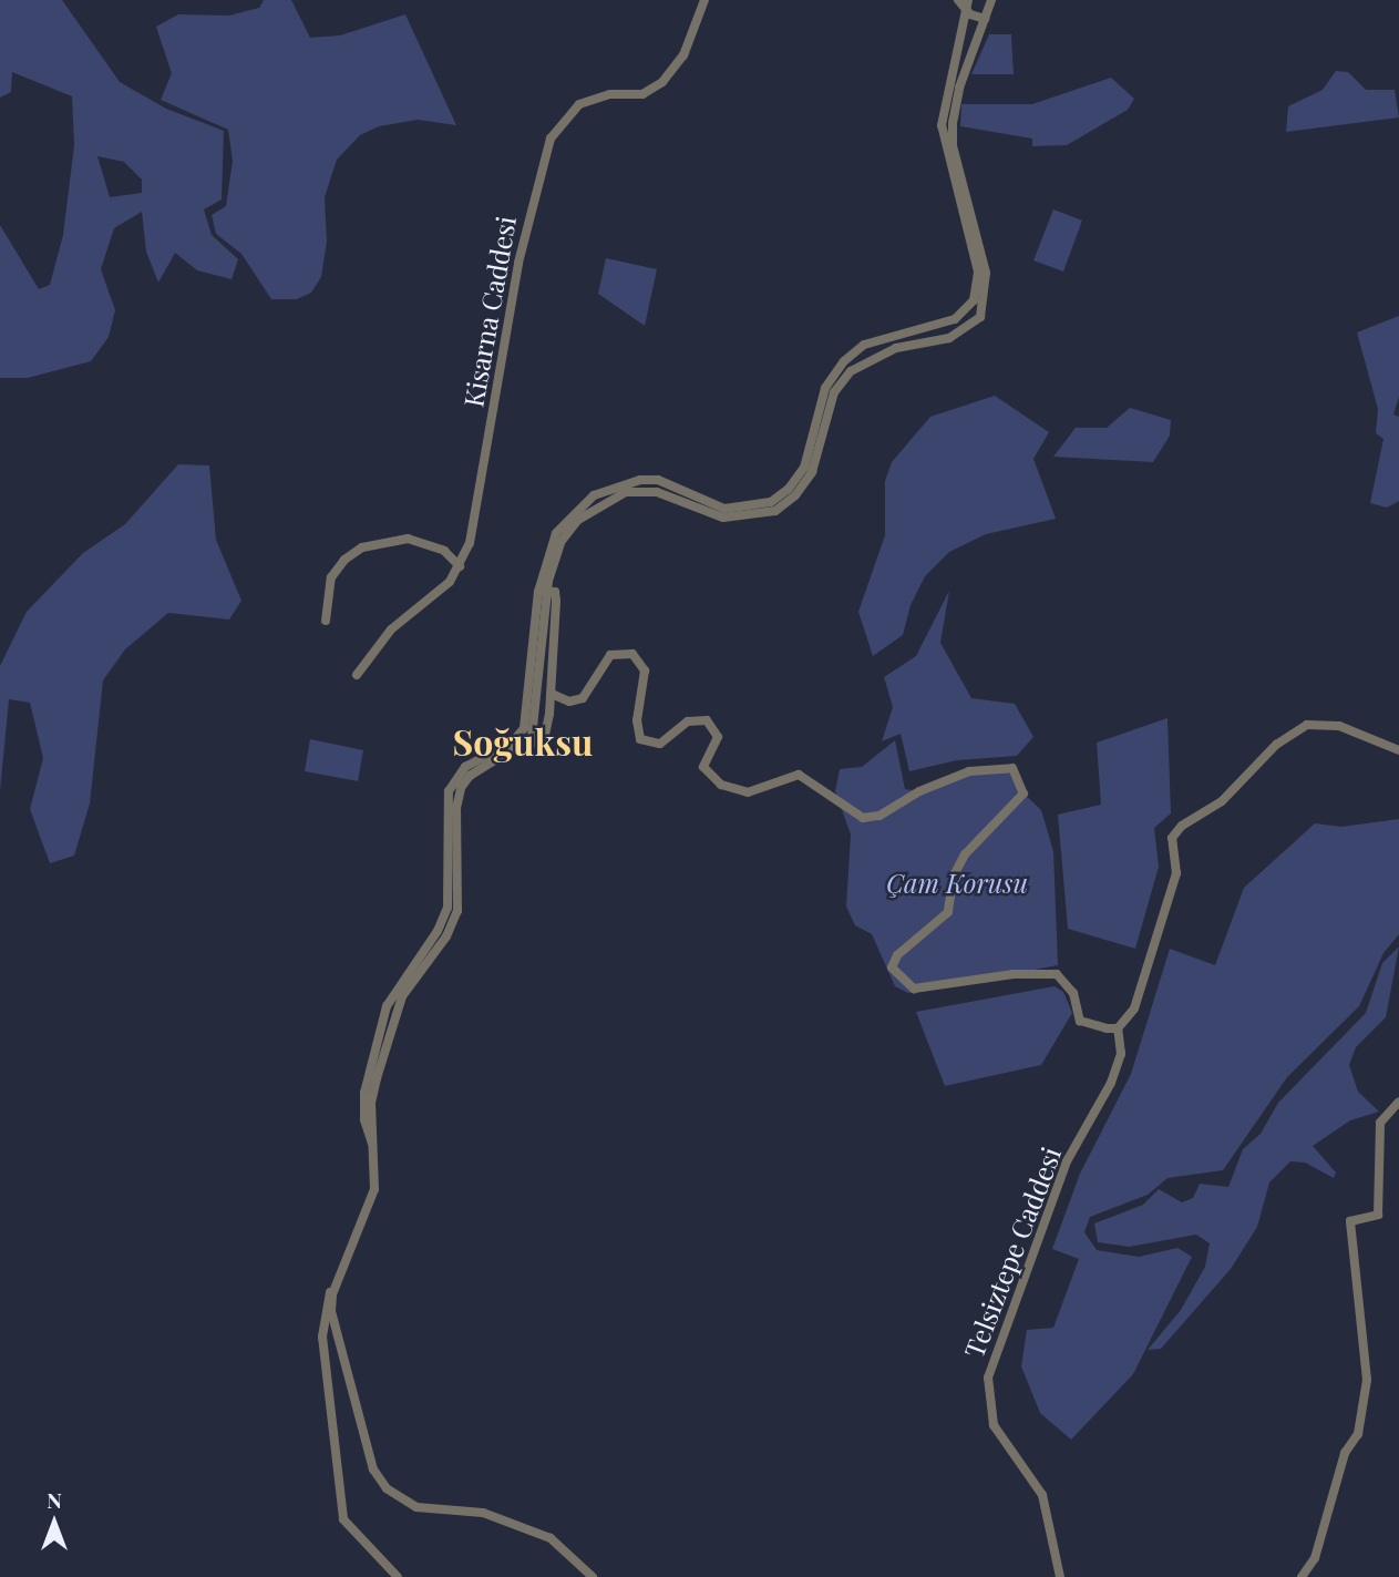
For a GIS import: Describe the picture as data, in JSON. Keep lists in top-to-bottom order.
{
  "streets": {
    "street": ["Kisarna Caddesi", "Telsiztepe Caddesi"]
  },
  "districts": ["Soğuksu"],
  "parks": ["Çam Korusu"],
  "north": "top"
}
